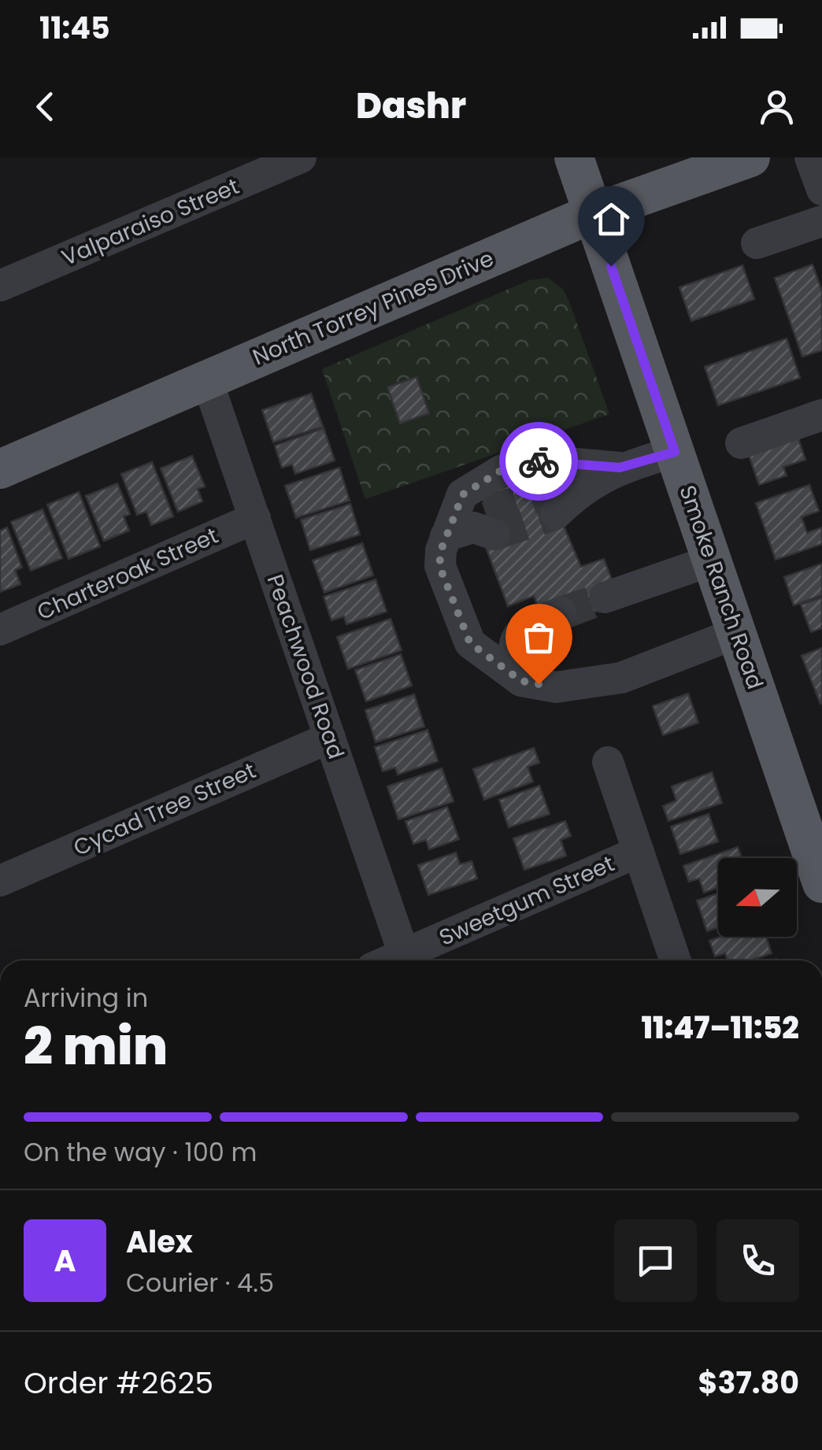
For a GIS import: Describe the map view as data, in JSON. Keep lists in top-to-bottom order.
{
  "streets": {
    "main road": ["North Torrey Pines Drive", "Smoke Ranch Road"],
    "street": [
      "Valparaiso Street",
      "Charteroak Street",
      "Peachwood Road",
      "Cycad Tree Street",
      "Sweetgum Street"
    ]
  },
  "crossings": [
    ["North Torrey Pines Drive", "Smoke Ranch Road"],
    ["North Torrey Pines Drive", "Peachwood Road"],
    ["Charteroak Street", "Peachwood Road"],
    ["Peachwood Road", "Cycad Tree Street"],
    ["Peachwood Road", "Sweetgum Street"]
  ],
  "north": "left",
  "page": {
    "status": "11:45",
    "header": "Dashr",
    "heading": ["2 min", "Arriving in", "11:47–11:52"],
    "panel": [
      "Alex",
      "Courier · 4.5",
      "Order #2625",
      "$37.80"
    ],
    "bar": "On the way · 100 m",
    "round": "A"
  }
}
